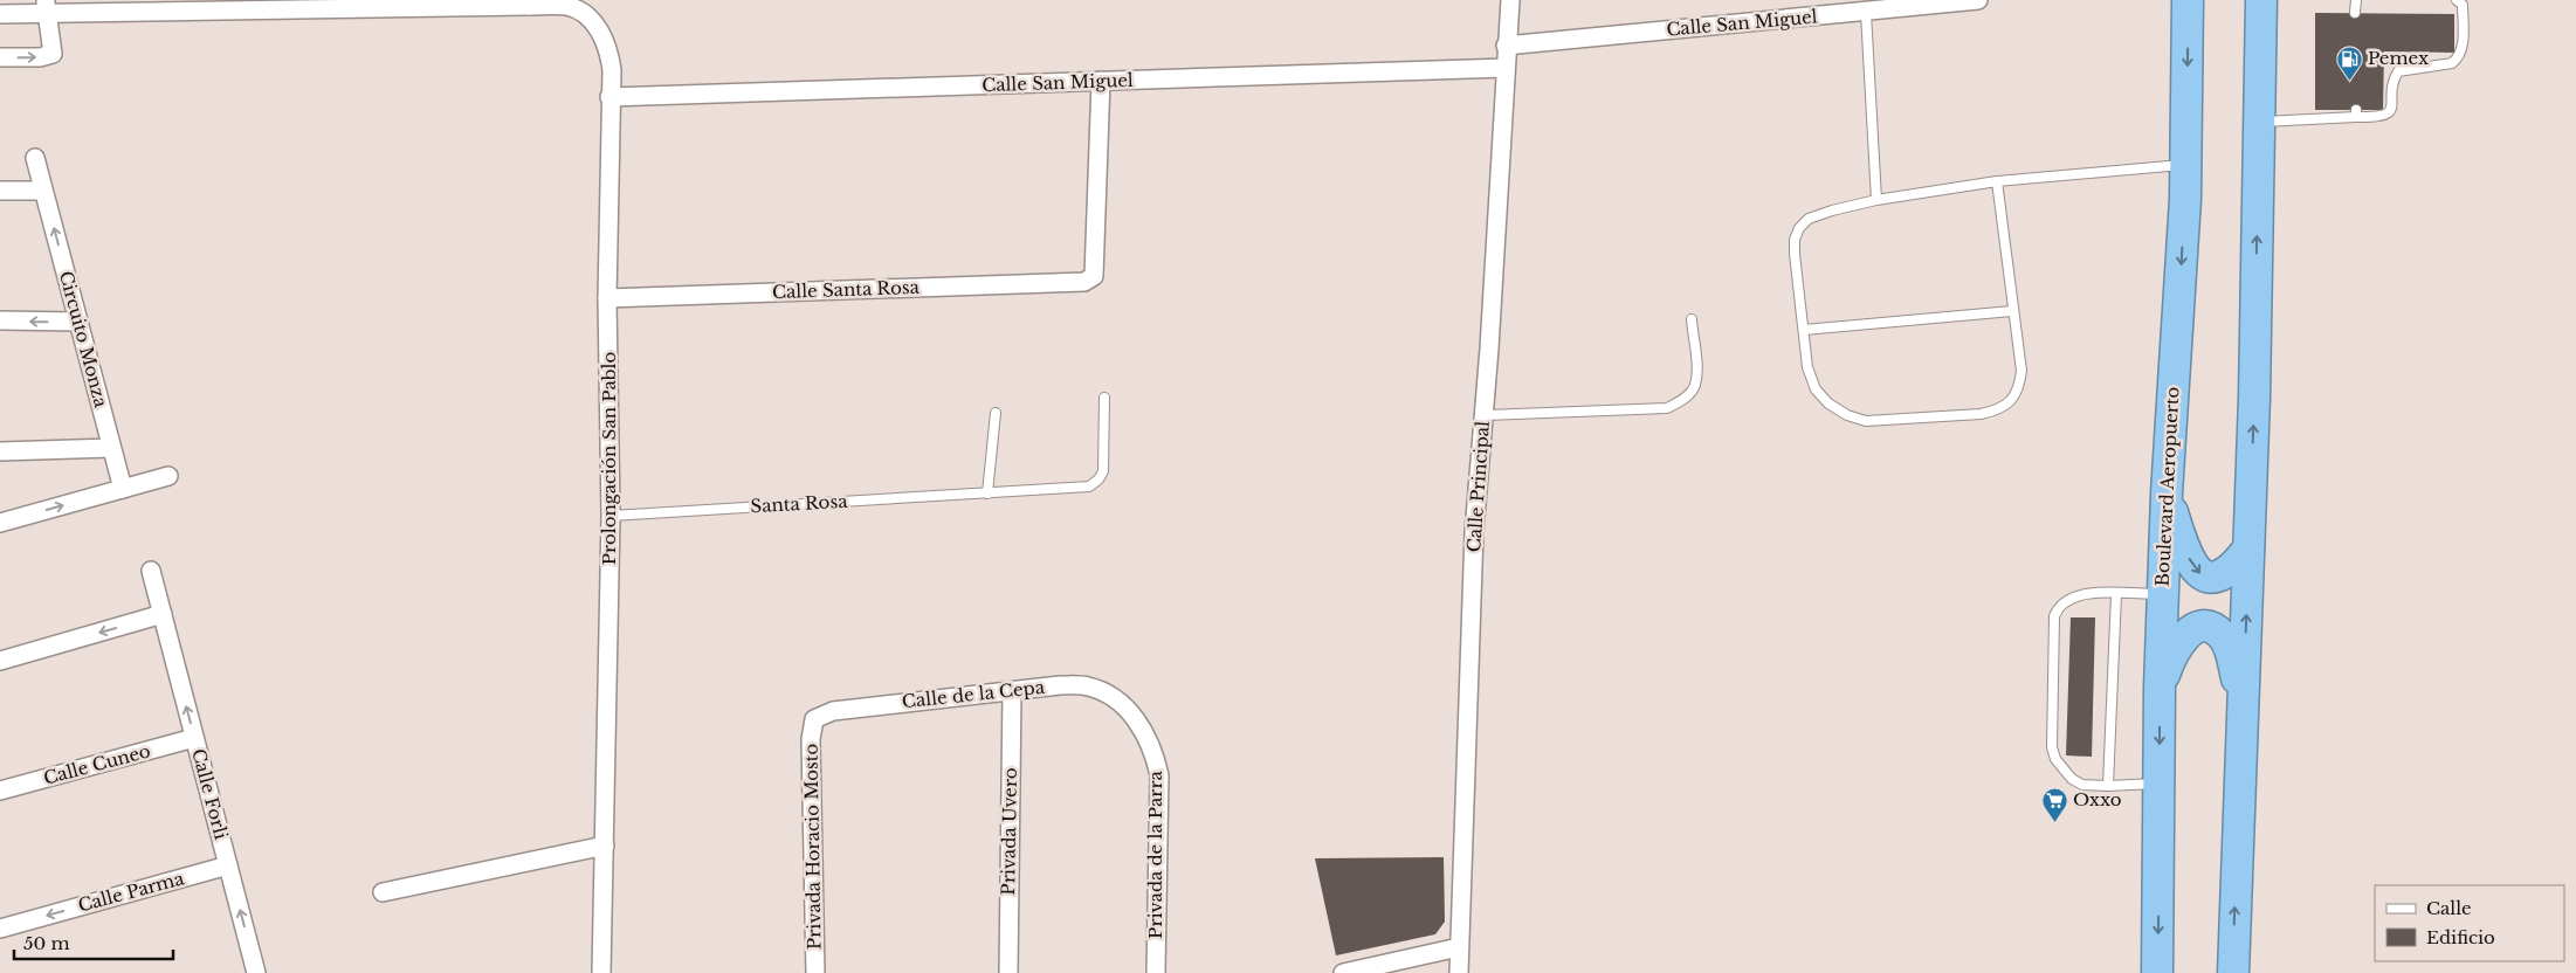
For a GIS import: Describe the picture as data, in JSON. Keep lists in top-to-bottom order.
{
  "streets": {
    "highway": ["Boulevard Aeropuerto"],
    "street": [
      "Calle San Miguel",
      "Calle Santa Rosa",
      "Circuito Monza",
      "Prolongación San Pablo",
      "Calle Principal",
      "Calle de la Cepa",
      "Calle Cuneo",
      "Calle Forli",
      "Privada Uvero",
      "Privada Horacio Mosto",
      "Privada de la Parra",
      "Calle Parma"
    ],
    "lane": ["Santa Rosa"]
  },
  "crossings": [
    ["Calle San Miguel", "Calle Santa Rosa"],
    ["Calle San Miguel", "Prolongación San Pablo"],
    ["Calle San Miguel", "Calle Principal"],
    ["Calle Santa Rosa", "Prolongación San Pablo"],
    ["Prolongación San Pablo", "Santa Rosa"],
    ["Calle de la Cepa", "Privada Uvero"],
    ["Calle de la Cepa", "Privada Horacio Mosto"],
    ["Calle de la Cepa", "Privada de la Parra"],
    ["Calle Cuneo", "Calle Forli"],
    ["Calle Forli", "Calle Parma"]
  ],
  "one_way": ["Circuito Monza", "Calle Forli", "Calle Parma"],
  "places": {
    "fuel station": ["Pemex"],
    "supermarket": ["Oxxo"]
  },
  "legend": ["Calle", "Edificio"],
  "scale_bar": "50 m"
}
